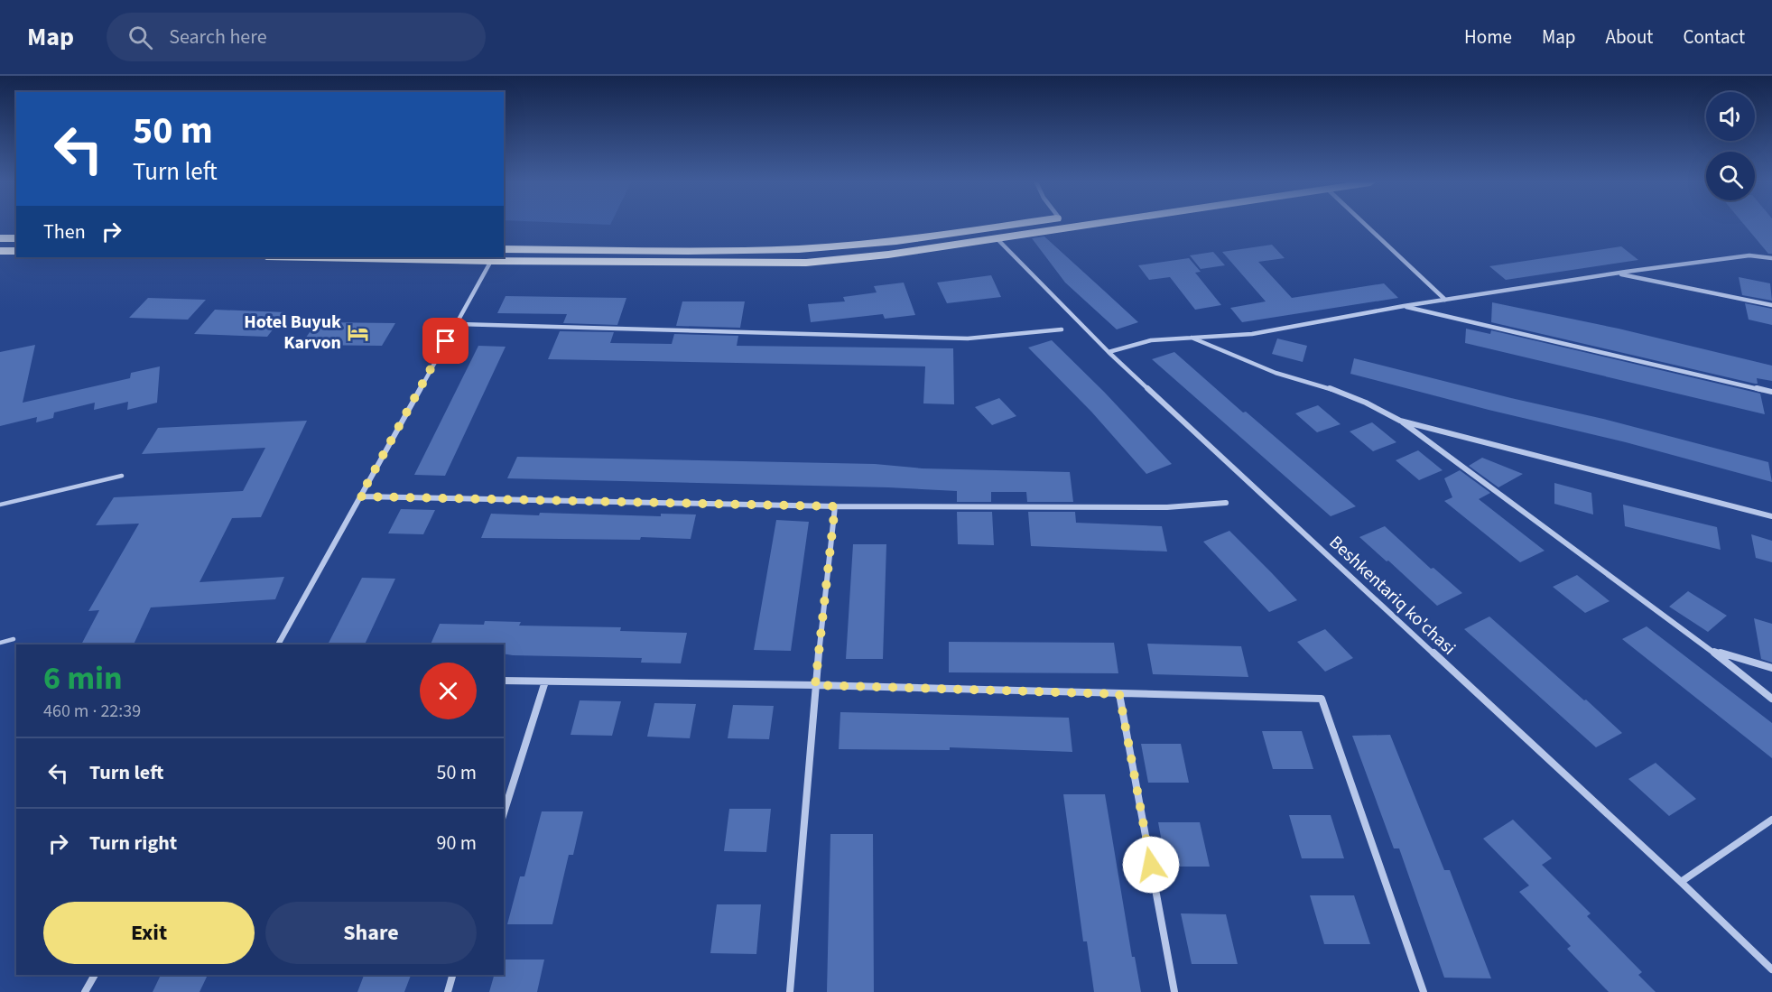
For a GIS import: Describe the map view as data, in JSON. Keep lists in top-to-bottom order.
{
  "streets": {
    "street": ["Beshkentariq ko'chasi"]
  },
  "places": {
    "hotel": ["Hotel Buyuk Karvon"]
  },
  "page": {
    "header": "Map",
    "search": "Search here",
    "nav": [
      "Home",
      "Map",
      "About",
      "Contact"
    ],
    "turn": ["50 m", "Turn left"],
    "then": "Then",
    "heading": ["6 min", "460 m · 22:39"],
    "list": [
      {
        "name": "Turn left",
        "value": "50 m"
      },
      {
        "name": "Turn right",
        "value": "90 m"
      }
    ],
    "buttons": ["Exit", "Share"]
  }
}
